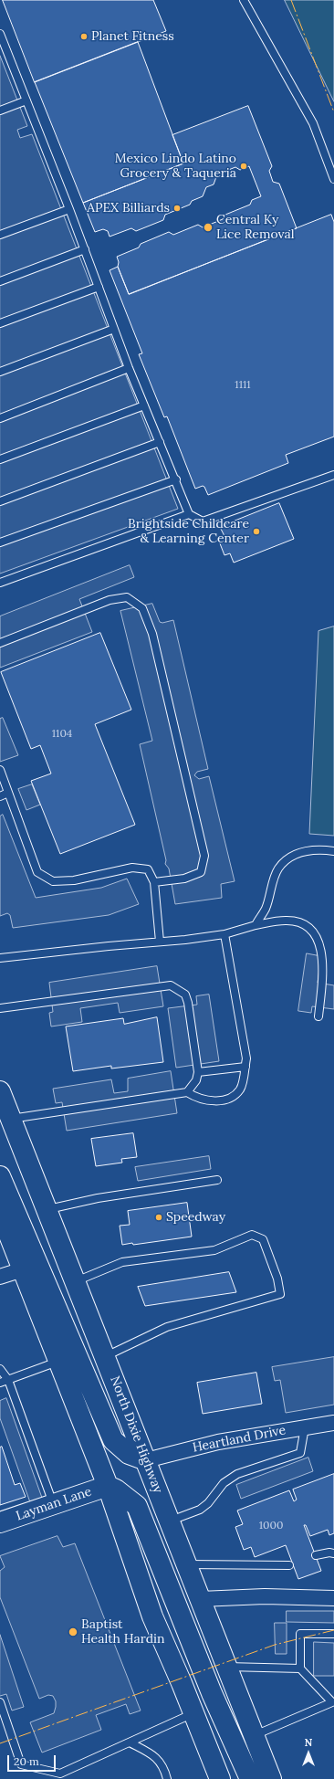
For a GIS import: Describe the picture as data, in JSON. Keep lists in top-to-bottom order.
{
  "streets": {
    "main road": ["North Dixie Highway", "Layman Lane"],
    "street": ["Heartland Drive"]
  },
  "crossings": [
    ["North Dixie Highway", "Heartland Drive"]
  ],
  "places": [
    "Planet Fitness",
    "Mexico Lindo Latino Grocery & Taqueria",
    "APEX Billiards",
    "Central Ky Lice Removal",
    "Brightside Childcare & Learning Center",
    "Speedway",
    "Baptist Health Hardin"
  ],
  "house_numbers": ["1111", "1104", "1000"],
  "scale_bar": "20 m",
  "north": "top"
}
